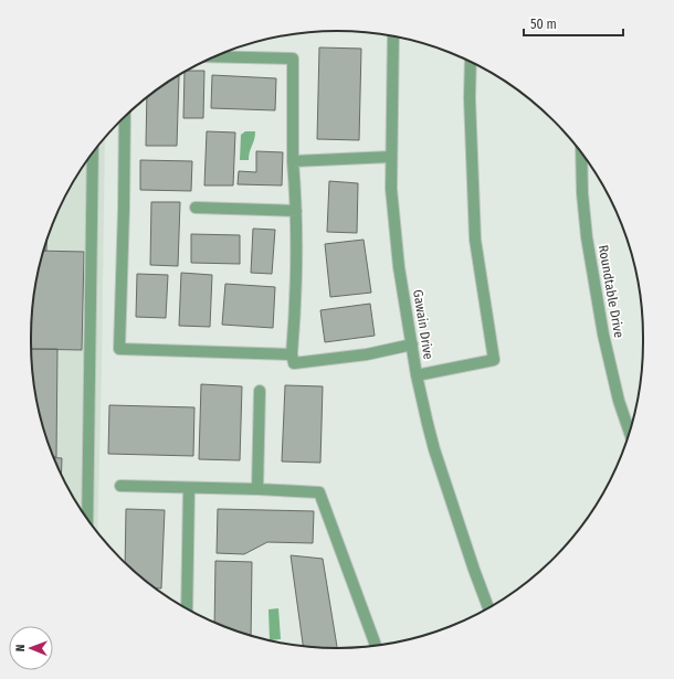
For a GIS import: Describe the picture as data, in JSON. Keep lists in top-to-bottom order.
{
  "streets": {
    "street": ["Roundtable Drive", "Gawain Drive"]
  },
  "scale_bar": "50 m",
  "north": "left"
}
